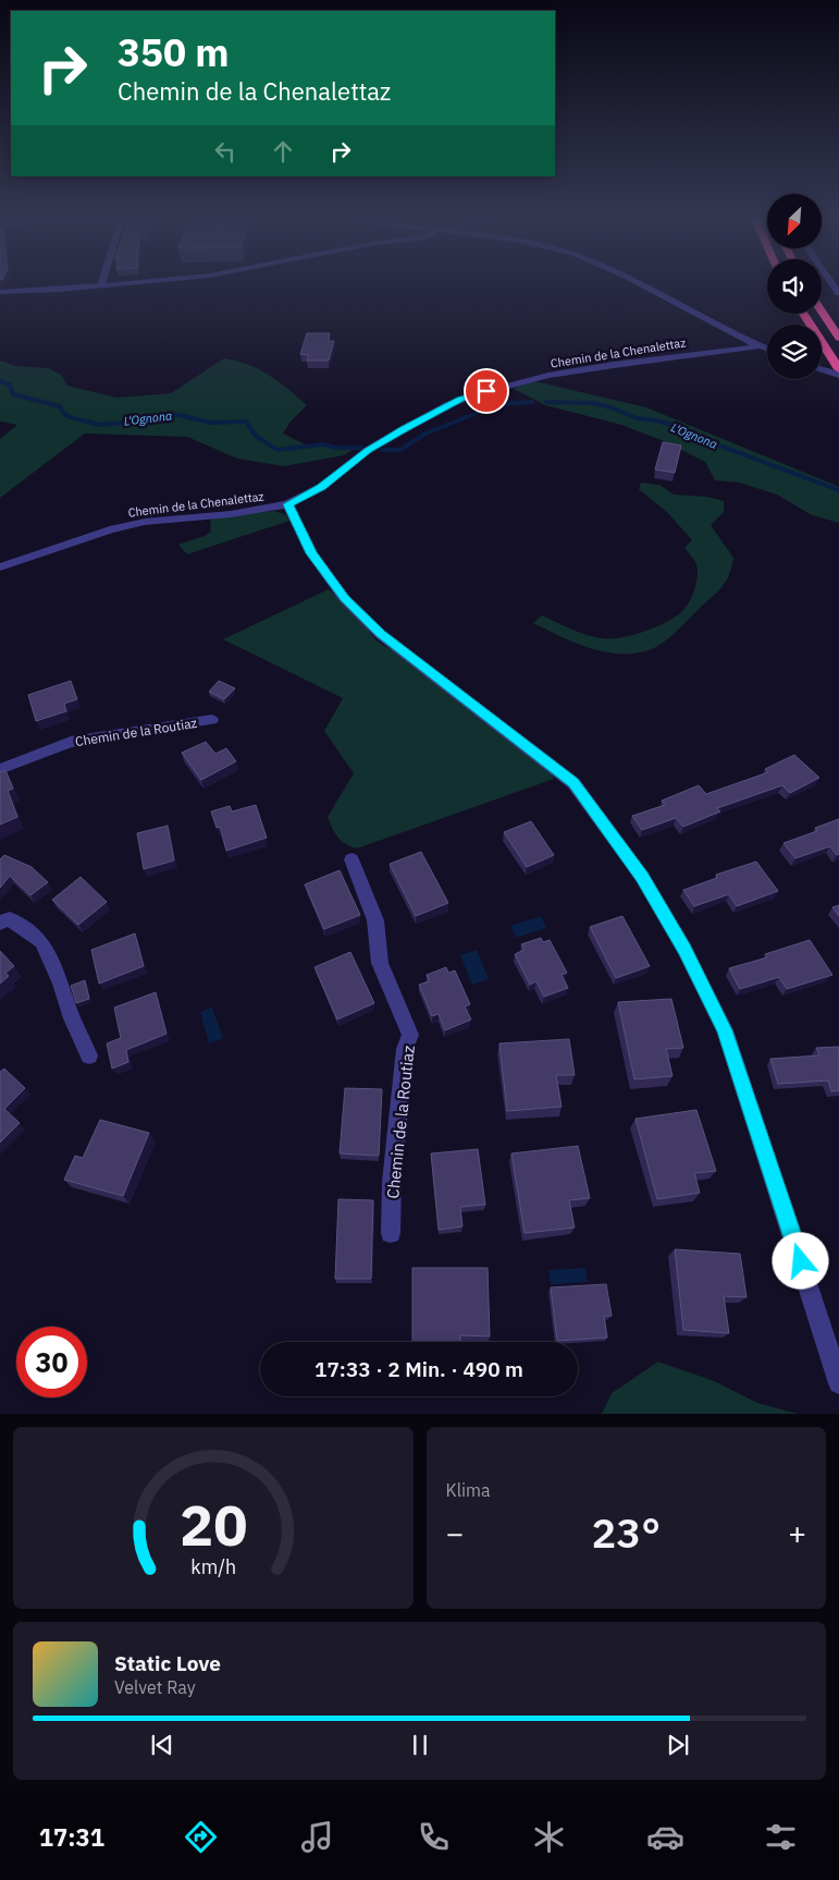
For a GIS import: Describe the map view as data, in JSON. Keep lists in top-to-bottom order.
{
  "streets": {
    "street": ["Chemin de la Chenalettaz", "Chemin de la Routiaz"]
  },
  "water": ["L'Ognona"],
  "north": "bottom left",
  "page": {
    "turn": ["350 m", "Chemin de la Chenalettaz"],
    "limit": "30",
    "trip": "17:33 · 2 Min. · 490 m",
    "tile": "Klima",
    "heat": ["−", "23°", "+"],
    "song": ["Static Love", "Velvet Ray"],
    "tabs": "17:31",
    "gauge": ["20", "km/h"]
  }
}
